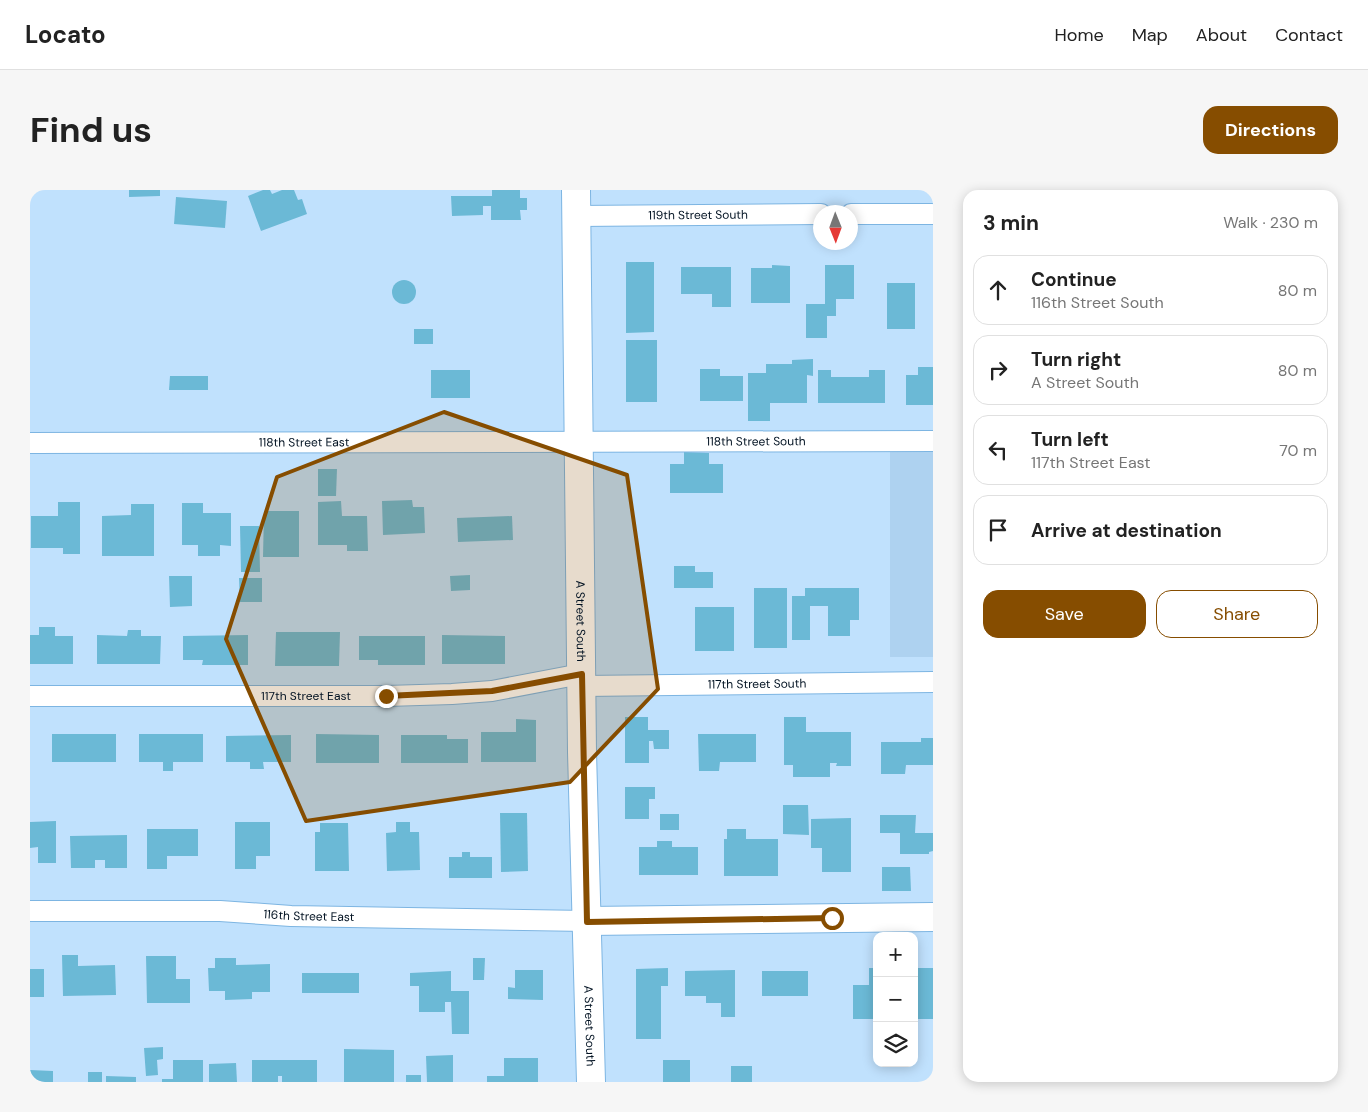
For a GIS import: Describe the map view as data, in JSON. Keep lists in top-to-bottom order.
{
  "streets": {
    "street": [
      "119th Street South",
      "118th Street South",
      "118th Street East",
      "A Street South",
      "117th Street South",
      "117th Street East",
      "116th Street East"
    ]
  },
  "crossings": [
    ["119th Street South", "A Street South"],
    ["118th Street South", "118th Street East"],
    ["118th Street South", "A Street South"],
    ["118th Street East", "A Street South"],
    ["A Street South", "117th Street South"],
    ["A Street South", "117th Street East"],
    ["A Street South", "116th Street East"],
    ["117th Street South", "117th Street East"]
  ],
  "north": "bottom",
  "page": {
    "header": "Locato",
    "nav": [
      "Home",
      "Map",
      "About",
      "Contact"
    ],
    "buttons": [
      "Directions",
      ["Save", "Share"]
    ],
    "title": "Find us",
    "heading": ["3 min", "Walk · 230 m"],
    "list": [
      ["Continue", "116th Street South", "80 m"],
      ["Turn right", "A Street South", "80 m"],
      ["Turn left", "117th Street East", "70 m"],
      "Arrive at destination"
    ],
    "map_buttons": ["+", "−"]
  }
}
